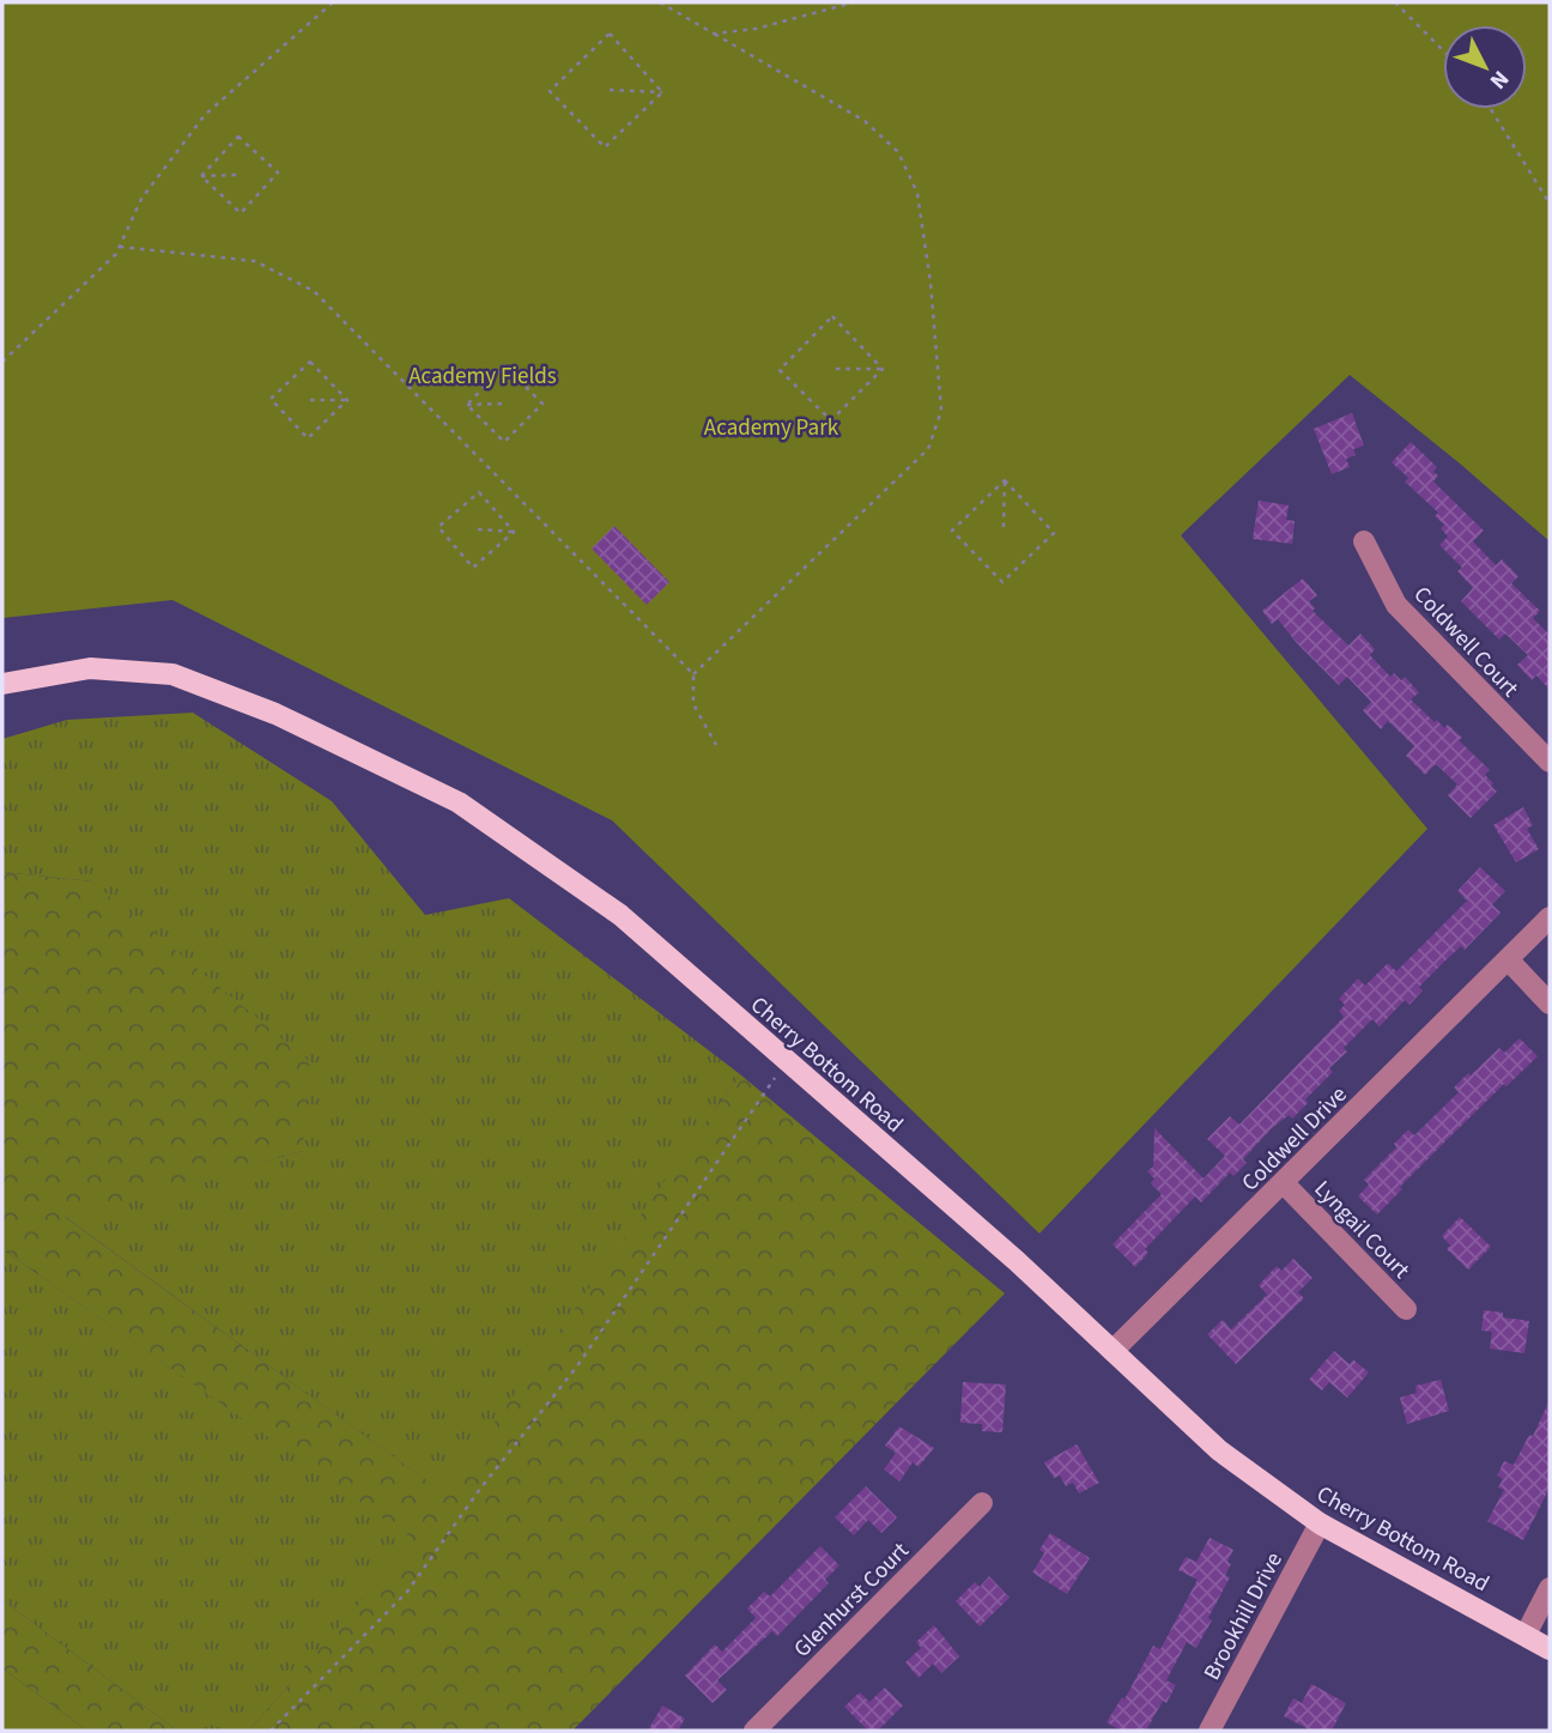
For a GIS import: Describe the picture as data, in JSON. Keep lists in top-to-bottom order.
{
  "streets": {
    "main road": ["Cherry Bottom Road"],
    "street": [
      "Coldwell Court",
      "Coldwell Drive",
      "Lyngail Court",
      "Glenhurst Court",
      "Brookhill Drive"
    ]
  },
  "crossings": [
    ["Cherry Bottom Road", "Coldwell Drive"],
    ["Cherry Bottom Road", "Brookhill Drive"],
    ["Coldwell Drive", "Lyngail Court"]
  ],
  "parks": ["Academy Fields", "Academy Park"],
  "north": "bottom right"
}
